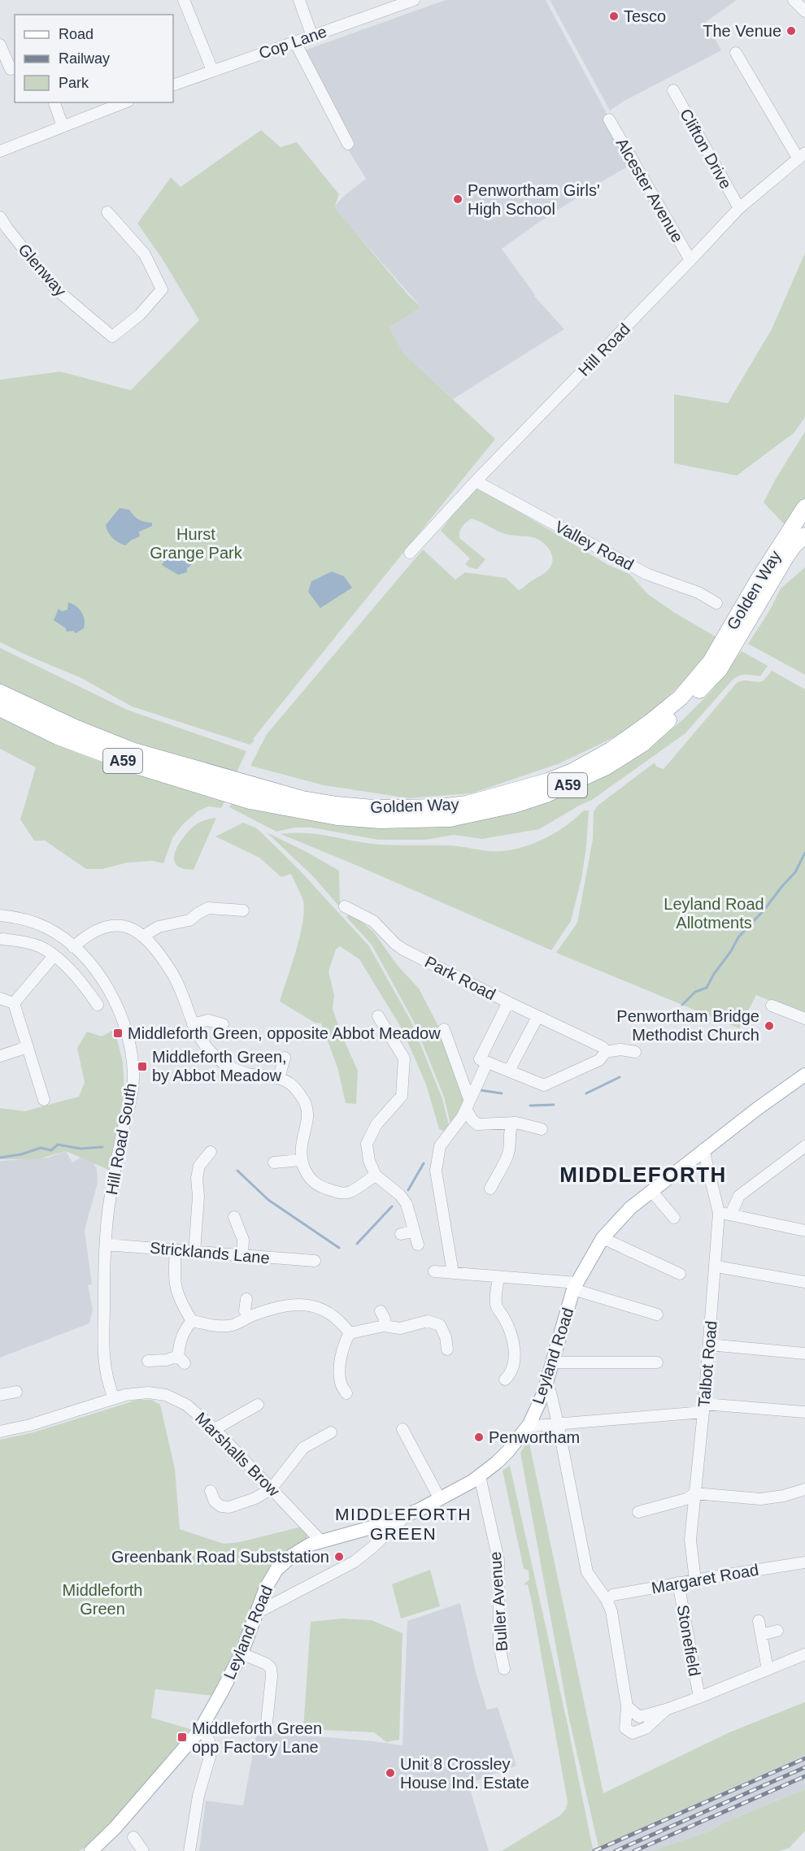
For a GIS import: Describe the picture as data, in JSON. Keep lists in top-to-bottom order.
{
  "streets": {
    "highway": ["Golden Way", "A59"],
    "main road": ["Leyland Road"],
    "street": [
      "Cop Lane",
      "Clifton Drive",
      "Alcester Avenue",
      "Glenway",
      "Hill Road",
      "Valley Road",
      "Park Road",
      "Hill Road South",
      "Stricklands Lane",
      "Talbot Road",
      "Marshalls Brow",
      "Margaret Road",
      "Buller Avenue",
      "Stonefield"
    ]
  },
  "crossings": [
    ["Clifton Drive", "Hill Road"],
    ["Alcester Avenue", "Hill Road"],
    ["Hill Road", "Valley Road"],
    ["Hill Road South", "Stricklands Lane"],
    ["Hill Road South", "Marshalls Brow"],
    ["Leyland Road", "Talbot Road"],
    ["Leyland Road", "Marshalls Brow"],
    ["Leyland Road", "Buller Avenue"],
    ["Talbot Road", "Margaret Road"],
    ["Margaret Road", "Stonefield"]
  ],
  "districts": ["MIDDLEFORTH", "MIDDLEFORTH GREEN"],
  "parks": ["Hurst Grange Park", "Leyland Road Allotments", "Middleforth Green"],
  "places": {
    "other": [
      "Tesco",
      "The Venue",
      "Penwortham Girls' High School",
      "Penwortham Bridge Methodist Church",
      "Penwortham",
      "Greenbank Road Subststation",
      "Unit 8 Crossley House Ind. Estate"
    ],
    "transit": ["Middleforth Green, opposite Abbot Meadow", "Middleforth Green, by Abbot Meadow", "Middleforth Green opp Factory Lane"]
  },
  "legend": ["Road", "Railway", "Park"]
}
